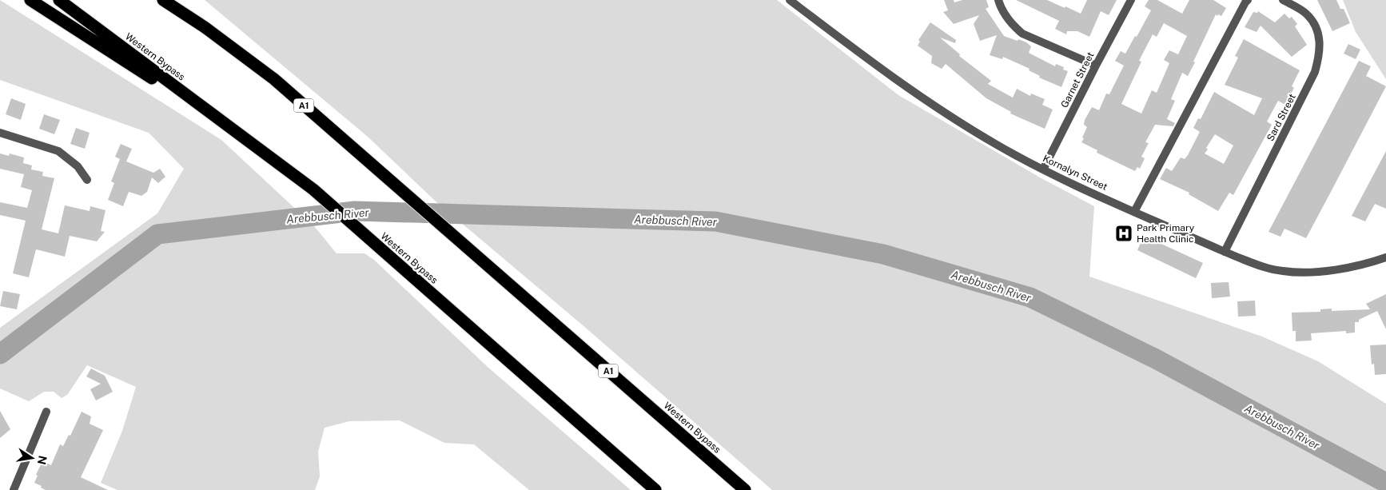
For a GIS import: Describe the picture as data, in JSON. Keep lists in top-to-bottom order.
{
  "streets": {
    "highway": ["Western Bypass", "A1"],
    "street": ["Garnet Street", "Sard Street", "Kornalyn Street"]
  },
  "crossings": [
    ["Garnet Street", "Kornalyn Street"],
    ["Sard Street", "Kornalyn Street"]
  ],
  "water": ["Arebbusch River"],
  "places": {
    "hospital": ["Park Primary Health Clinic"]
  },
  "north": "right"
}
